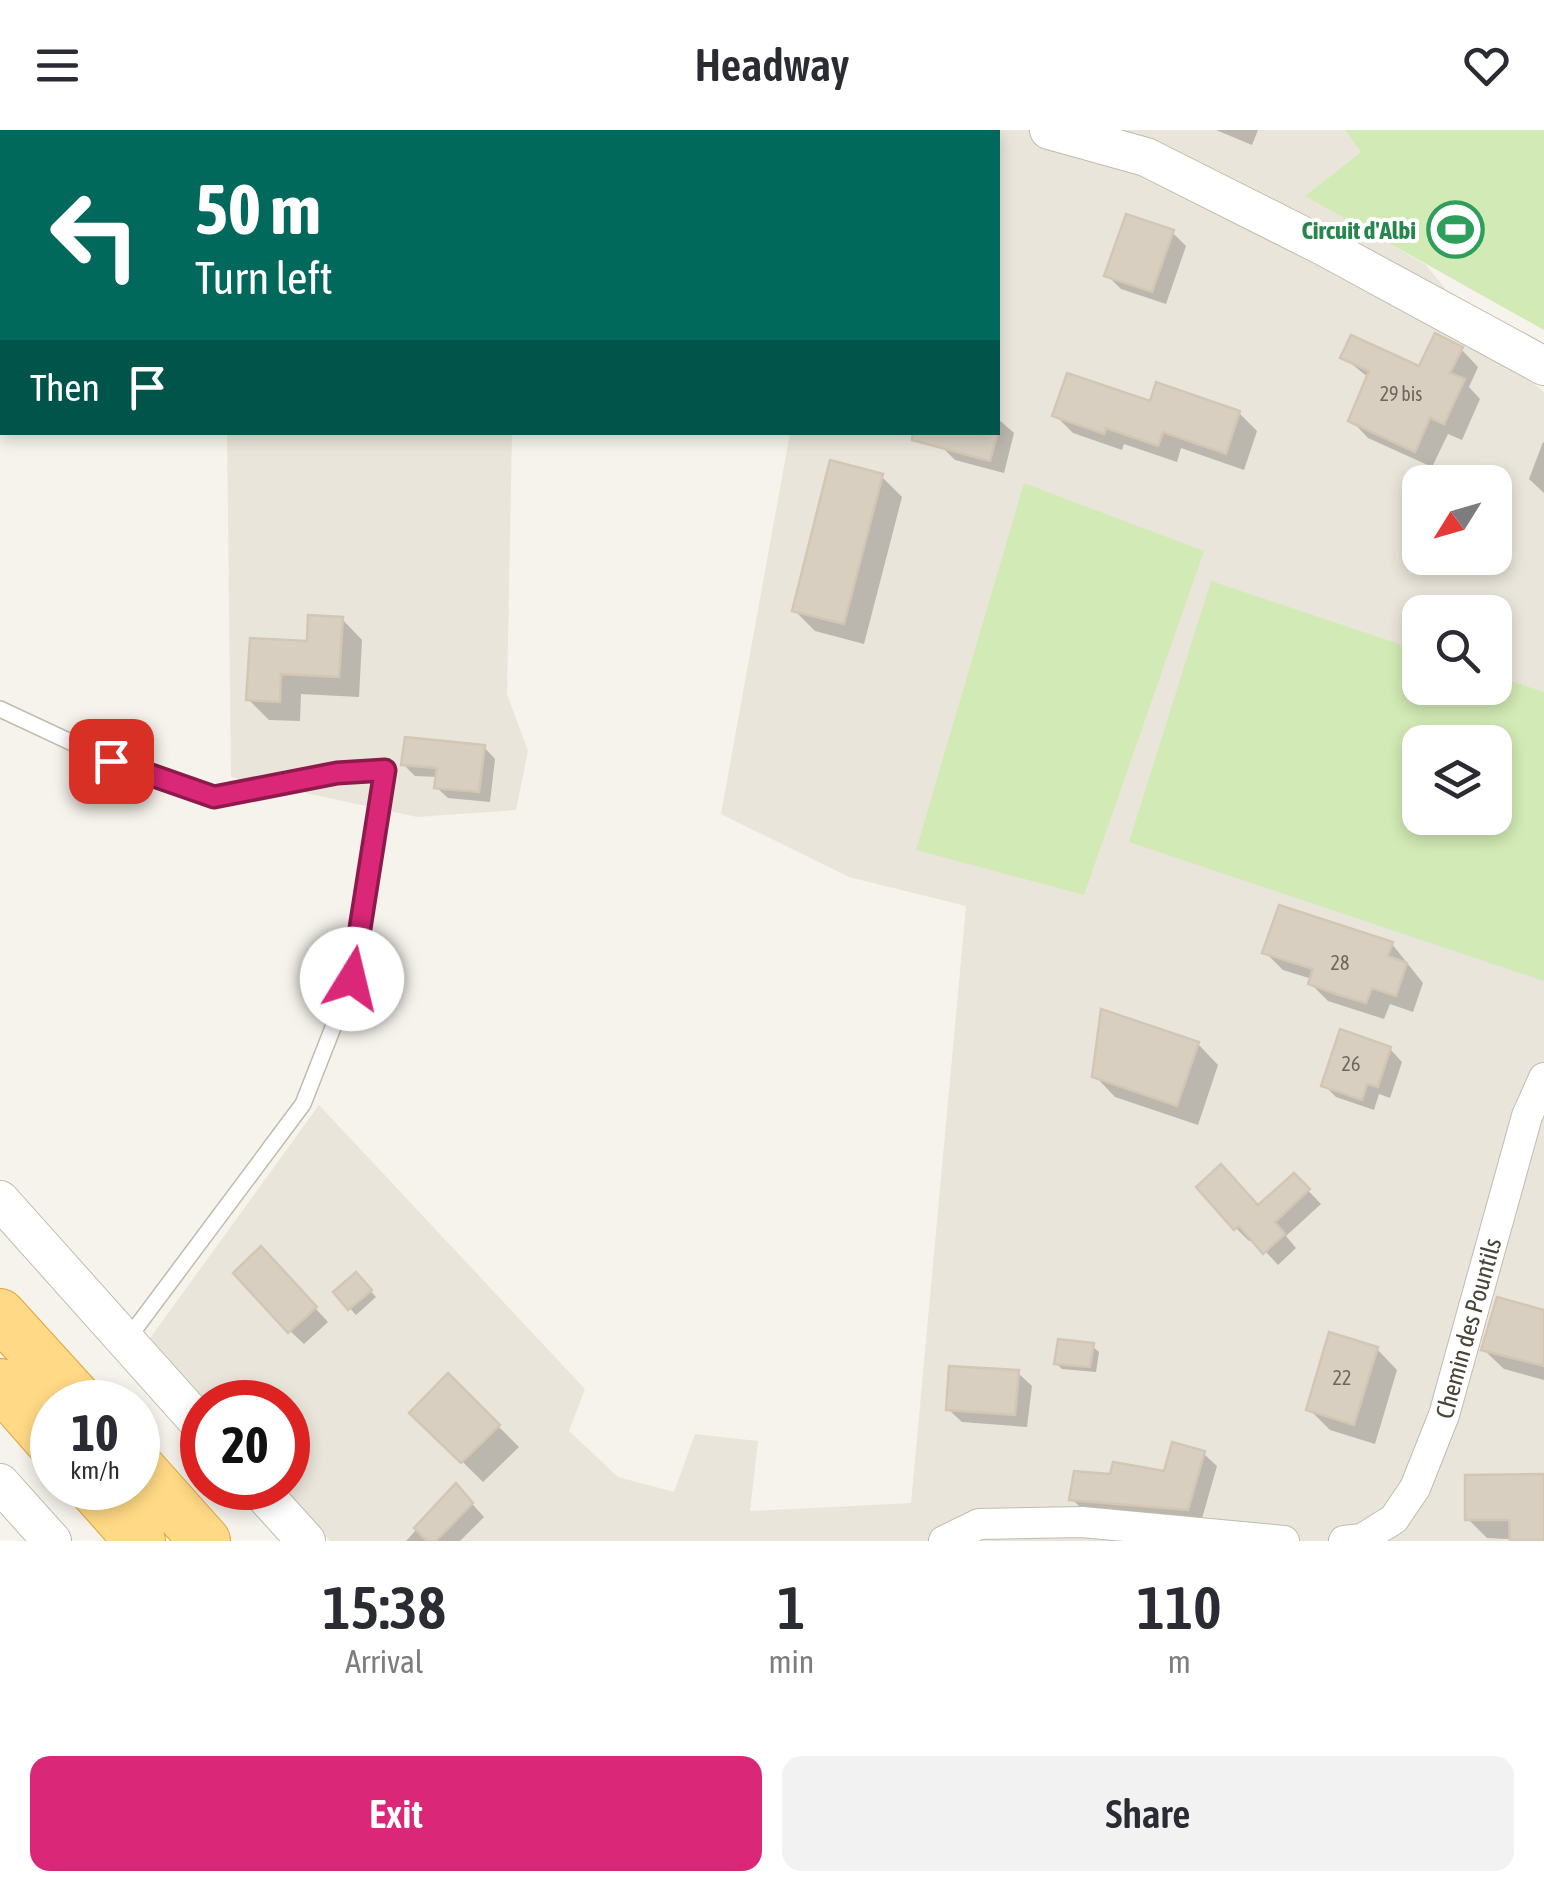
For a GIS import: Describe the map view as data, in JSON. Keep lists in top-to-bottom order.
{
  "streets": {
    "street": ["Chemin des Pountils"]
  },
  "places": {
    "sports": ["Circuit d'Albi"]
  },
  "house_numbers": [
    "29 bis",
    "28",
    "26",
    "22"
  ],
  "north": "bottom left",
  "page": {
    "header": "Headway",
    "turn": ["50 m", "Turn left"],
    "then": "Then",
    "speed": "10 km/h",
    "limit": "20",
    "eta": [
      "15:38",
      "Arrival",
      "1",
      "min",
      "110",
      "m"
    ],
    "buttons": ["Exit", "Share"]
  }
}
